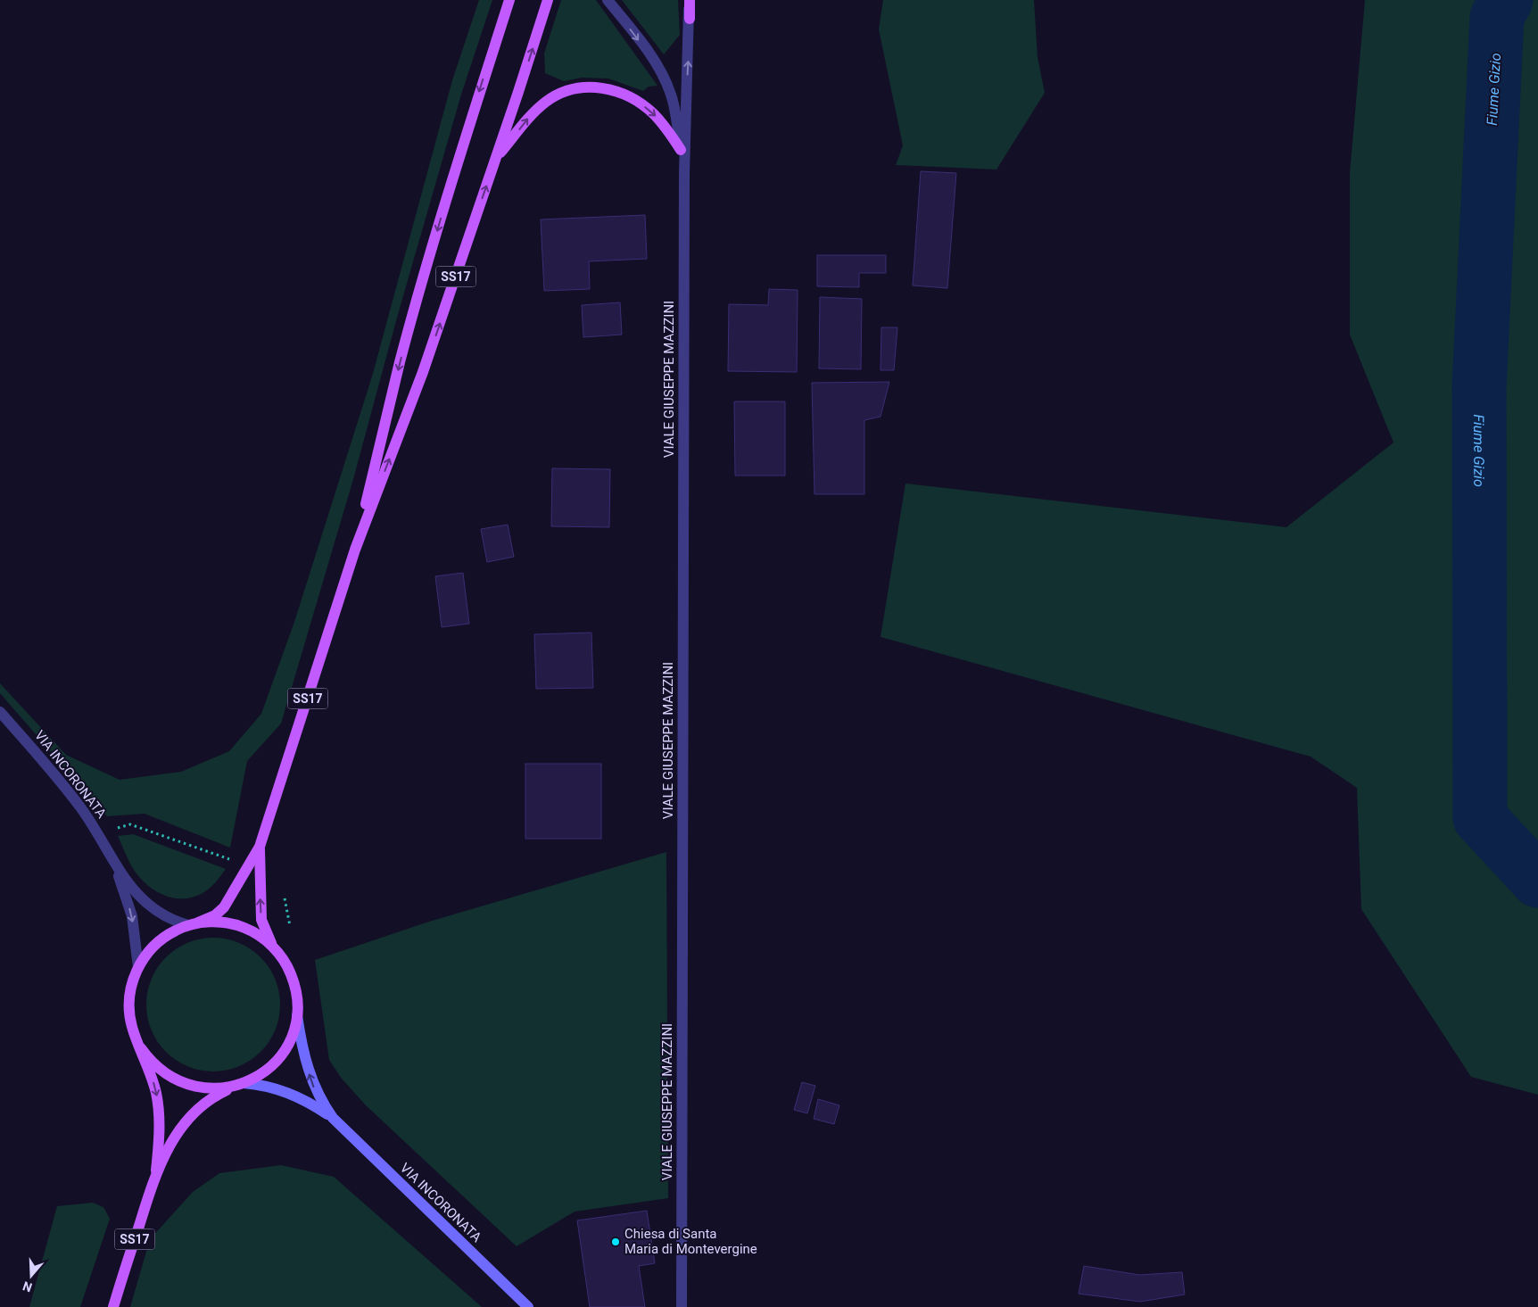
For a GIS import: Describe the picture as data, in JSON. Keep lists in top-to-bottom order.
{
  "streets": {
    "main road": ["SS17", "VIA INCORONATA"],
    "street": ["VIALE GIUSEPPE MAZZINI"]
  },
  "crossings": [
    ["SS17", "VIA INCORONATA"]
  ],
  "water": ["Fiume Gizio"],
  "places": ["Chiesa di Santa Maria di Montevergine"],
  "north": "bottom"
}
